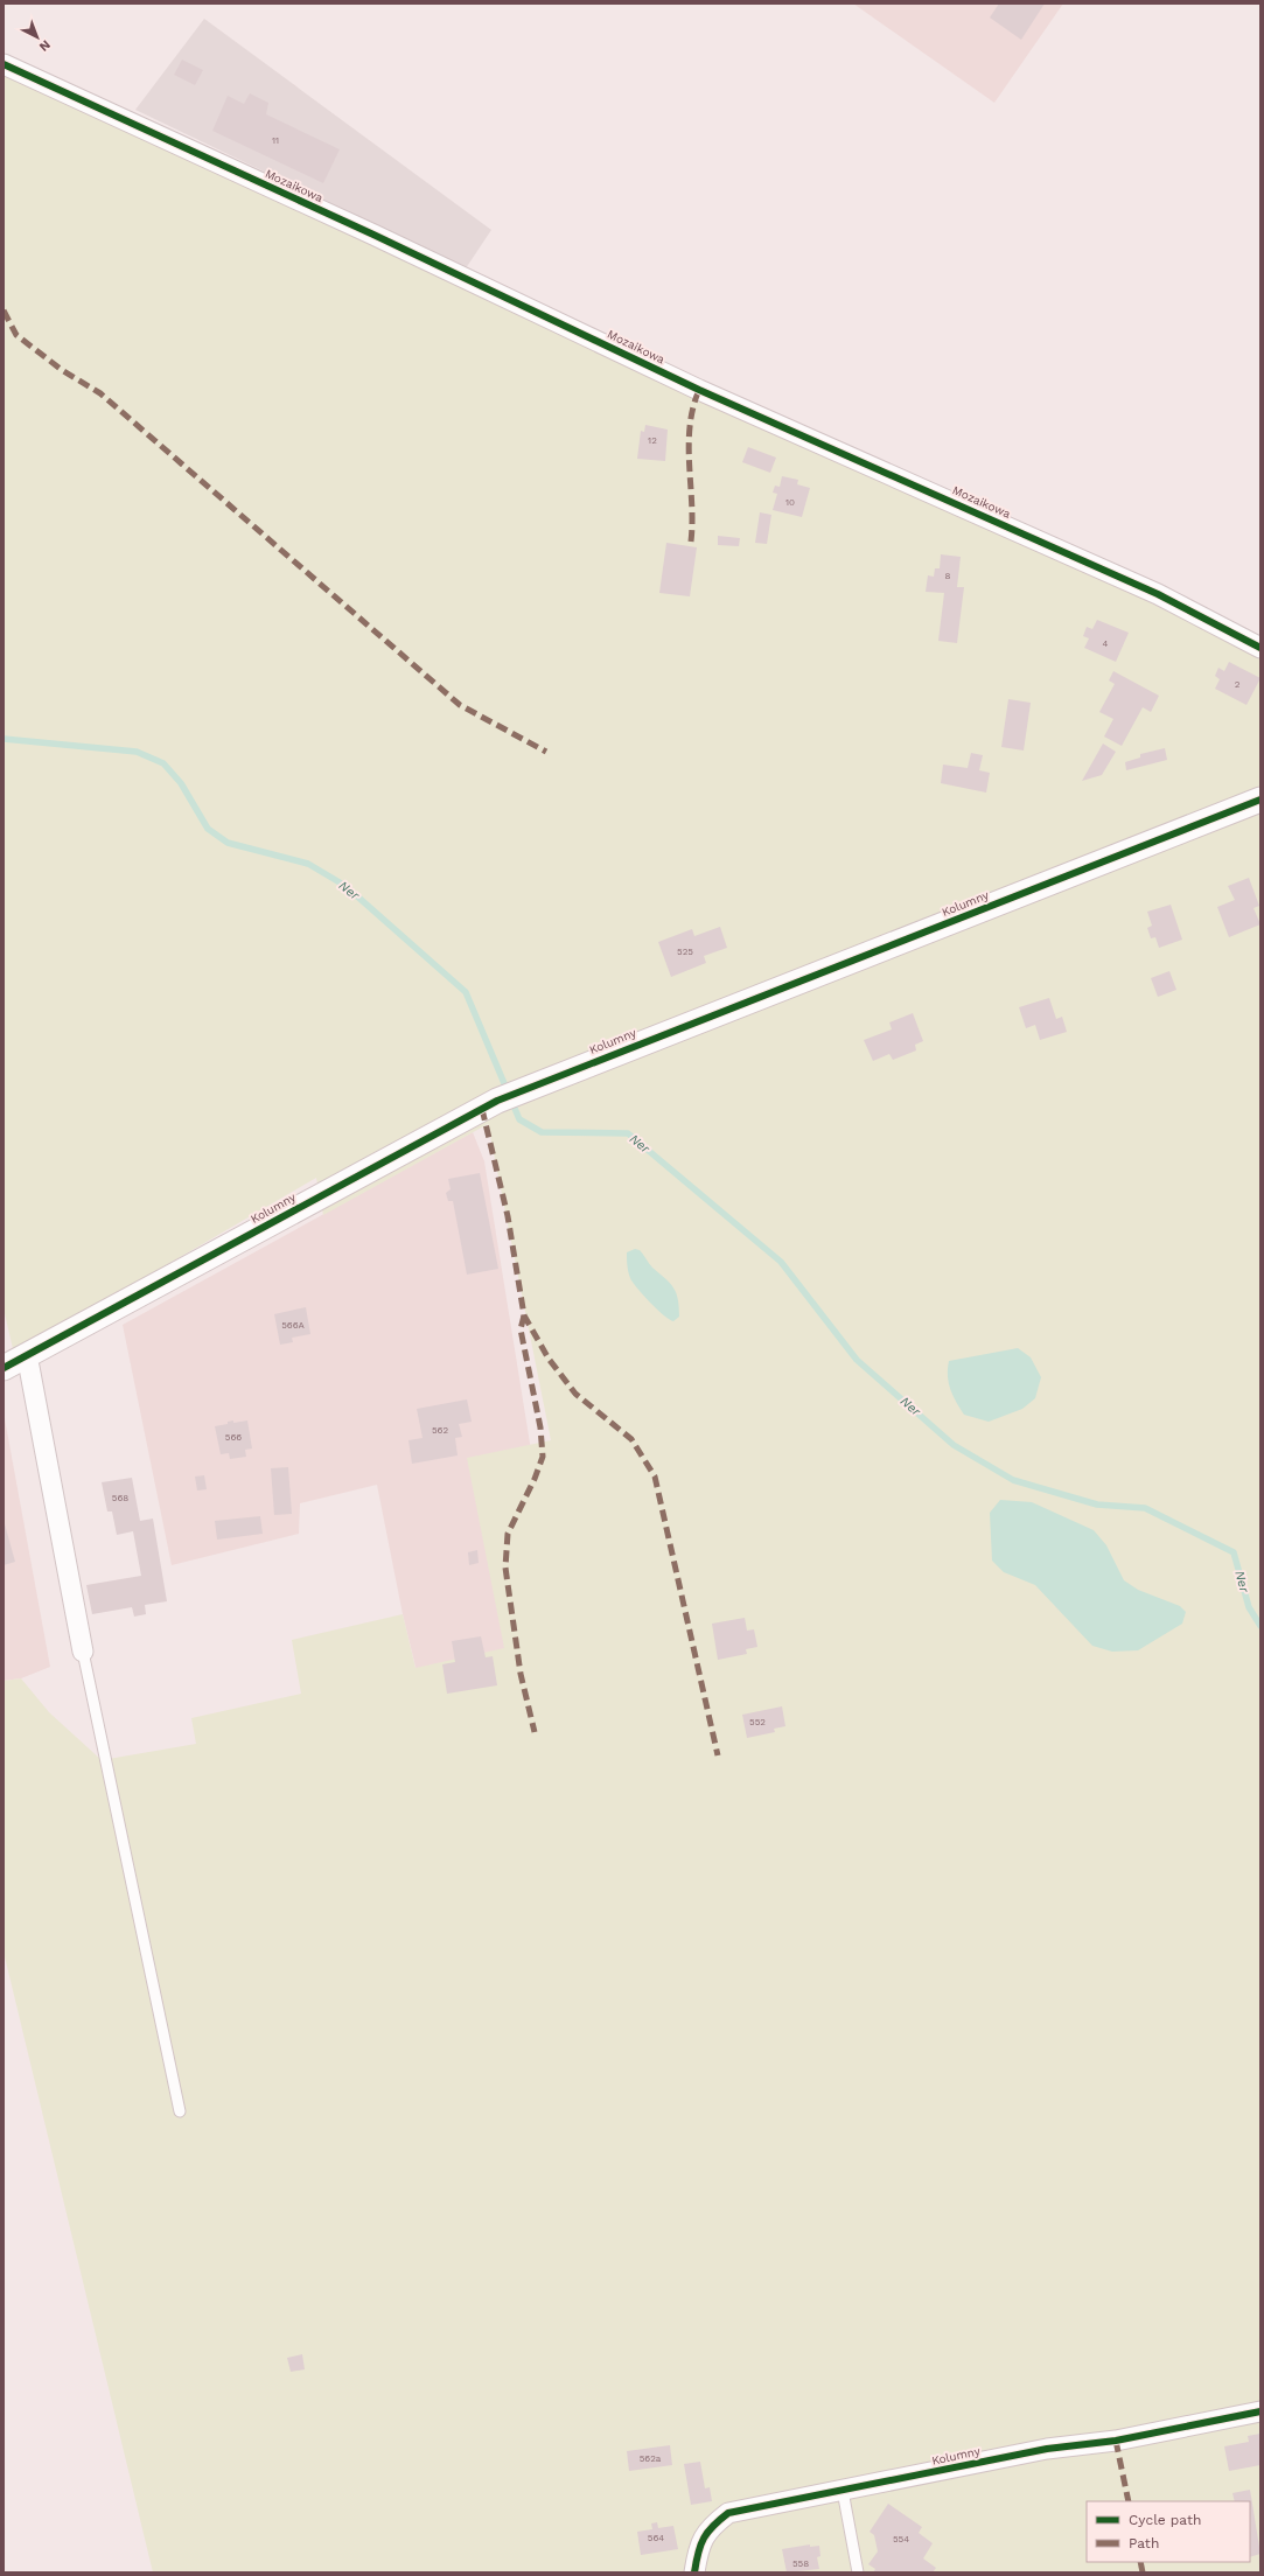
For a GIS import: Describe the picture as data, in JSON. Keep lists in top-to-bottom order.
{
  "streets": {
    "street": ["Mozaikowa", "Kolumny"]
  },
  "water": ["Ner"],
  "house_numbers": [
    "11",
    "12",
    "10",
    "8",
    "4",
    "2",
    "525",
    "566A",
    "562",
    "566",
    "568",
    "552",
    "562a",
    "564",
    "554",
    "558"
  ],
  "legend": ["Cycle path", "Path"],
  "north": "bottom right"
}
